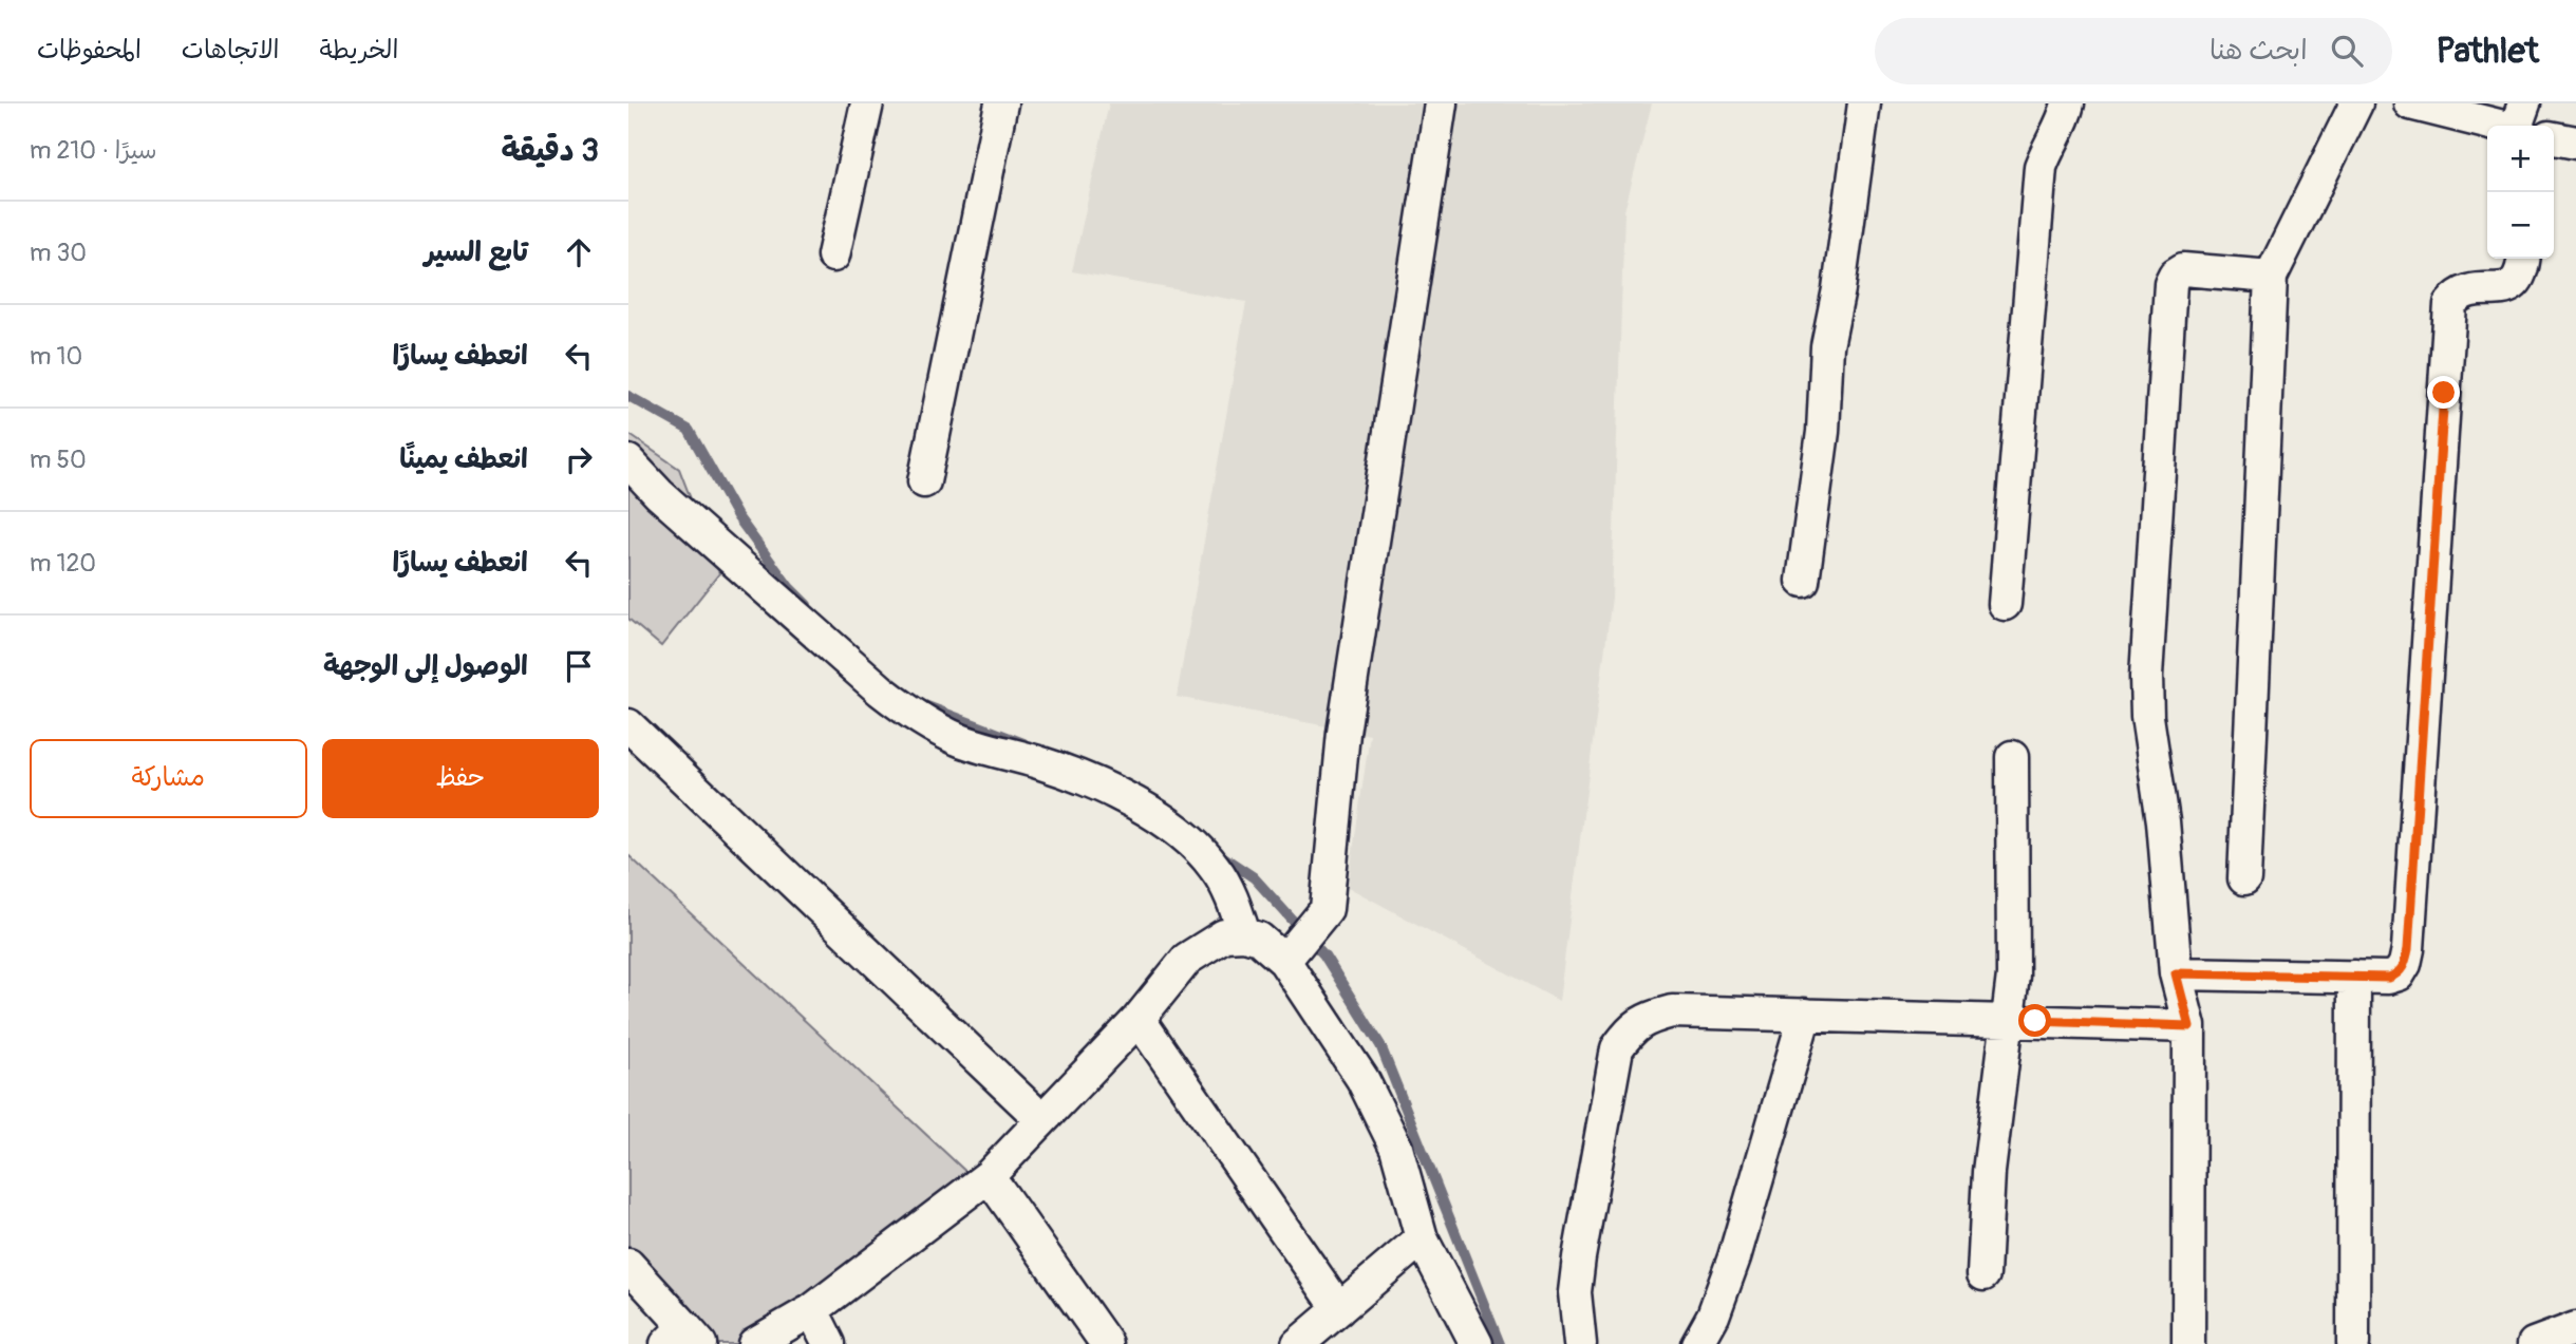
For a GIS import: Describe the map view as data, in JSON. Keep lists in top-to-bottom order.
{
  "page": {
    "header": "Pathlet",
    "search": "ابحث هنا",
    "nav": ["الخريطة", "الاتجاهات", "المحفوظات"],
    "heading": ["3 دقيقة", "سيرًا · 210 m"],
    "map_buttons": ["+", "−"],
    "list": [
      ["تابع السير", "30 m"],
      ["انعطف يسارًا", "10 m"],
      ["انعطف يمينًا", "50 m"],
      ["انعطف يسارًا", "120 m"],
      "الوصول إلى الوجهة"
    ],
    "buttons": ["حفظ", "مشاركة"]
  }
}
